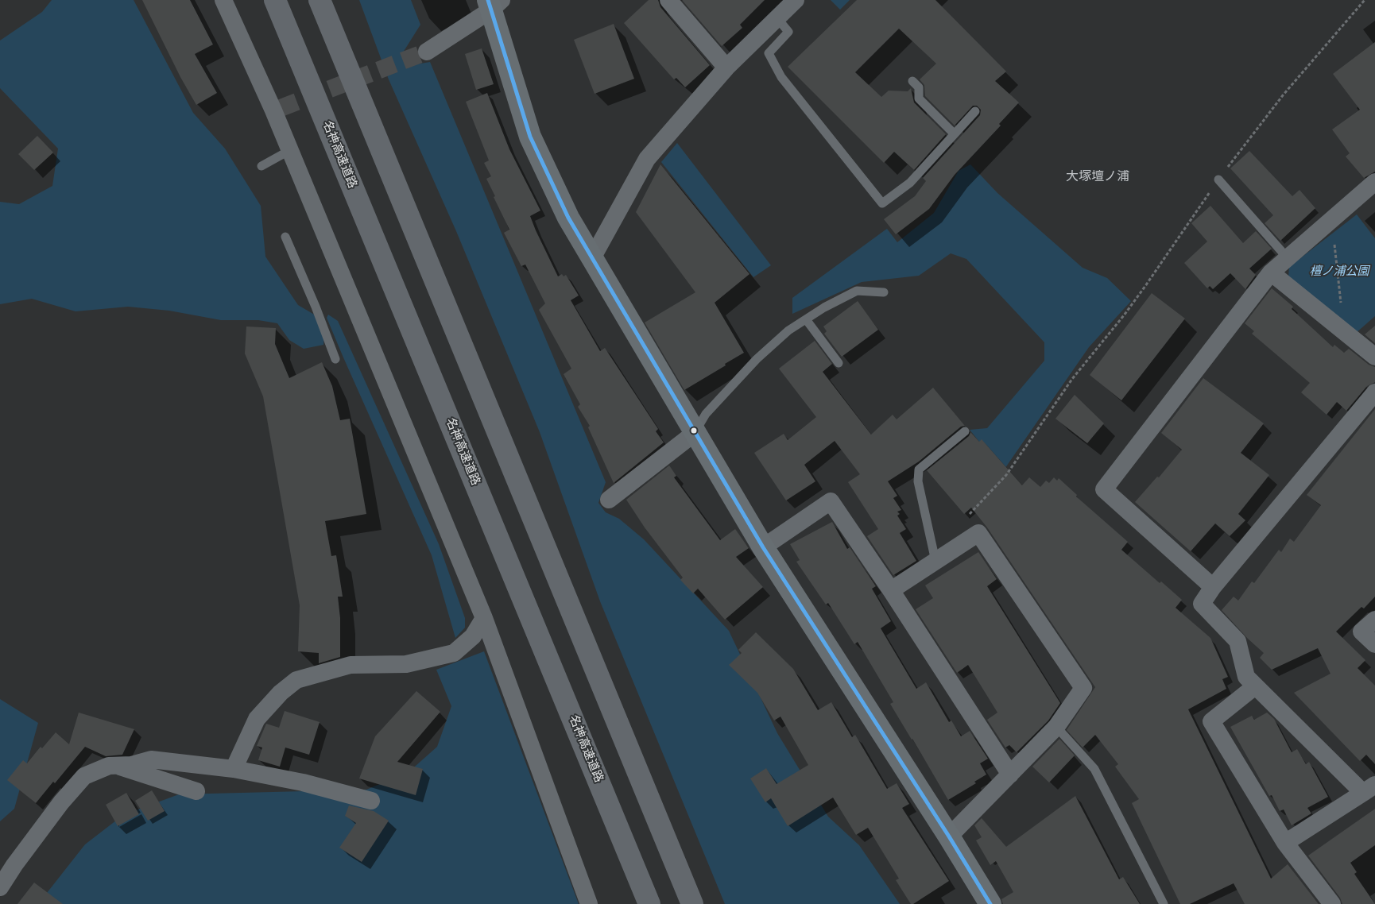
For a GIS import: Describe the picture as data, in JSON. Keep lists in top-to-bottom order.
{
  "streets": {
    "highway": ["名神高速道路"]
  },
  "districts": ["大塚壇ノ浦"],
  "parks": ["檀ノ浦公園"]
}
